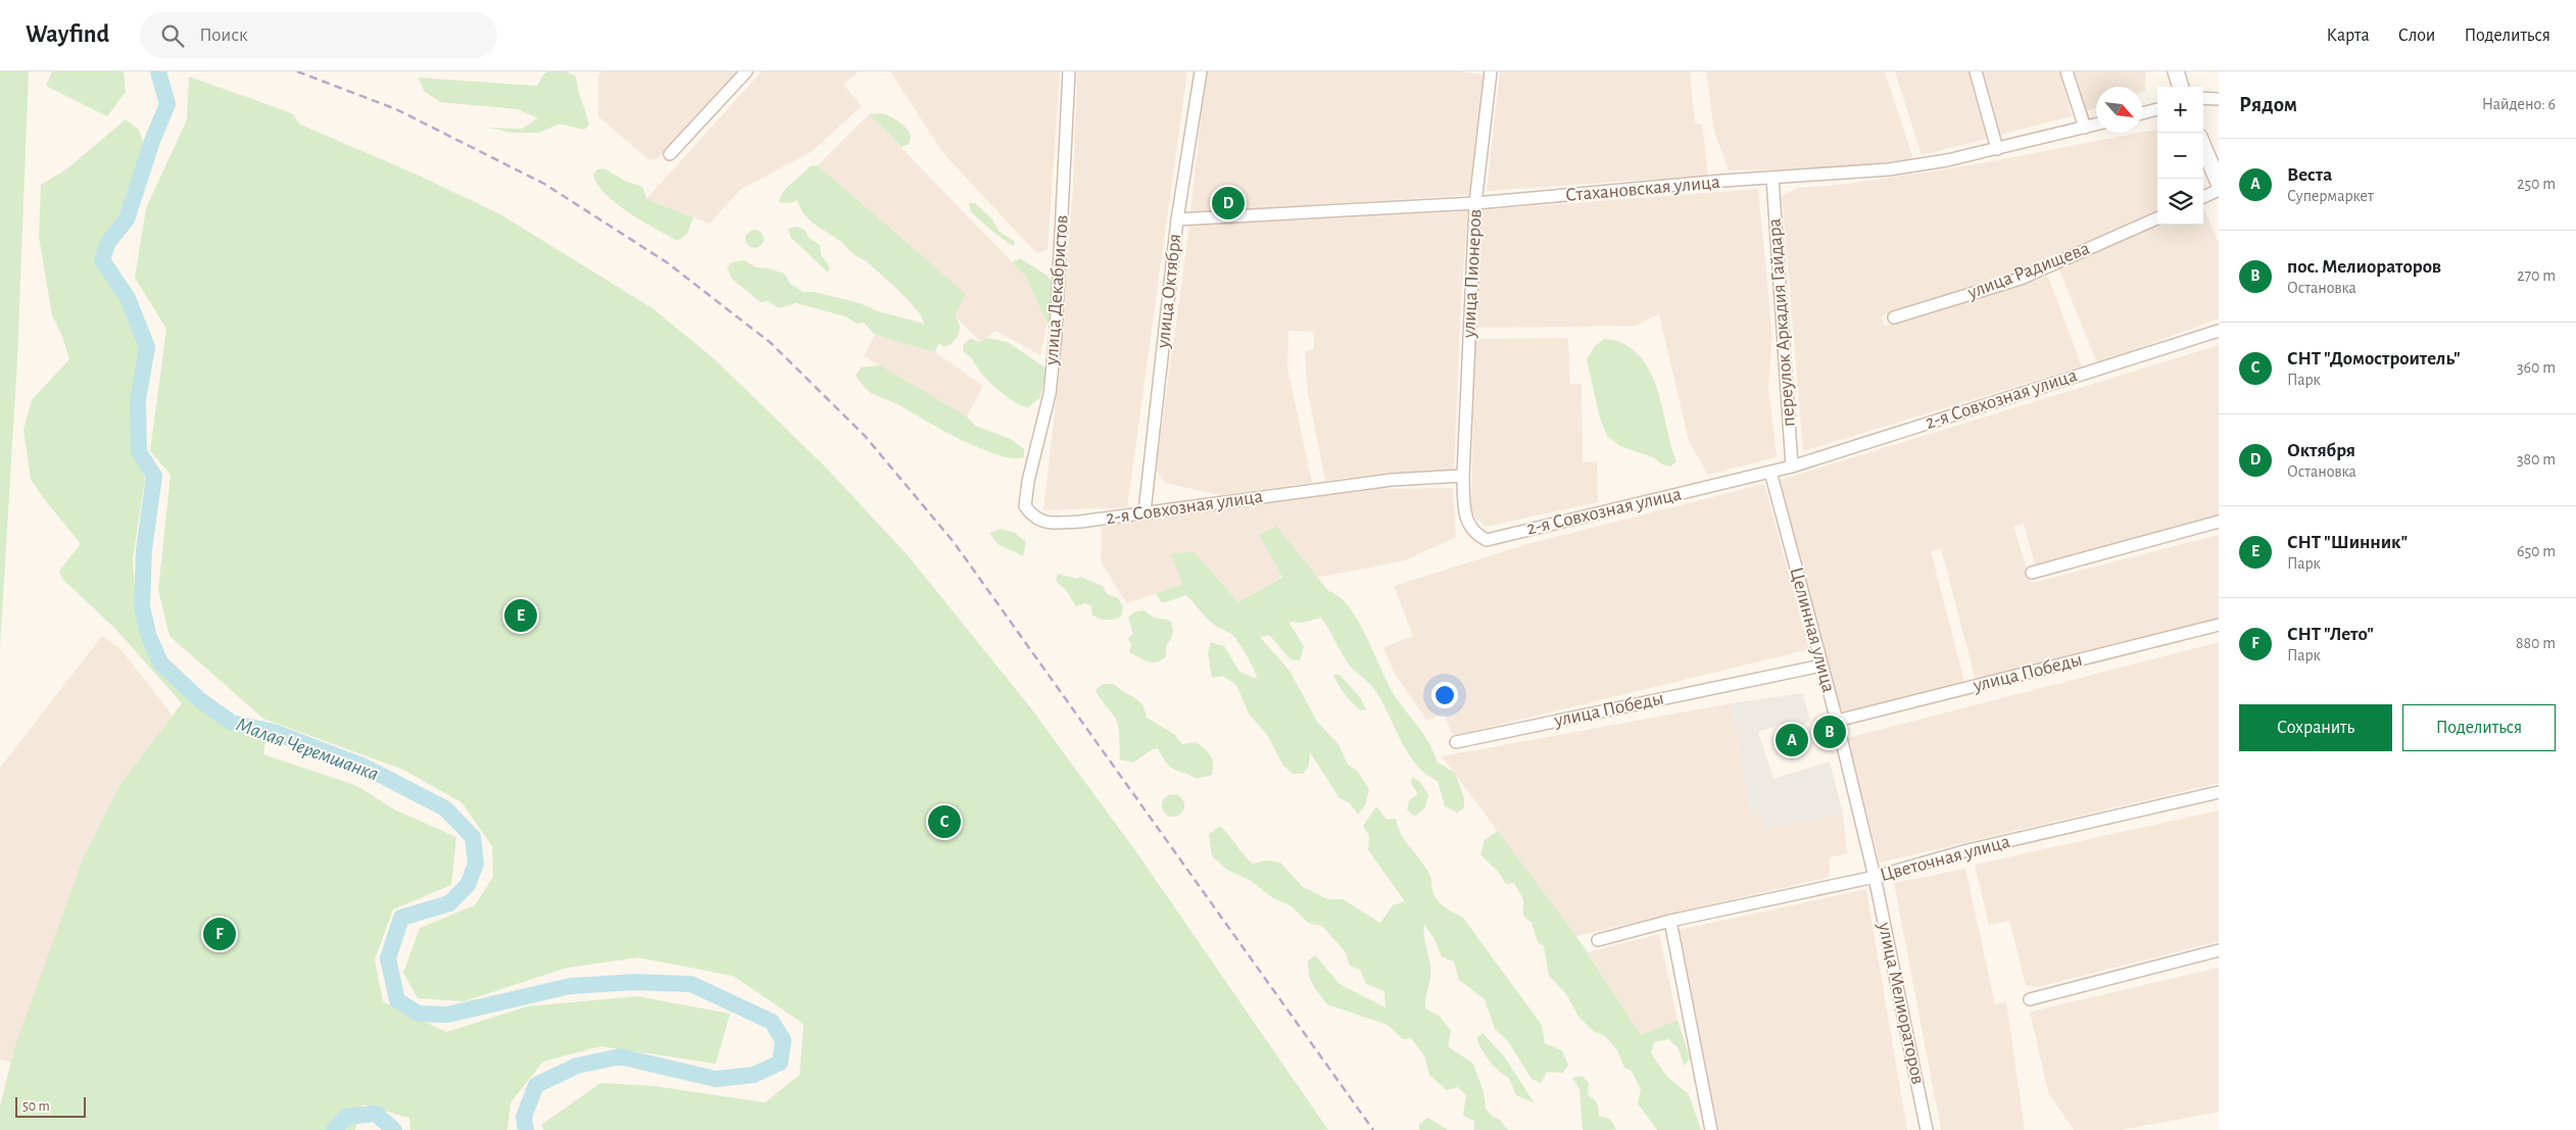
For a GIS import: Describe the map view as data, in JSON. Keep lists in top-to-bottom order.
{
  "streets": {
    "street": [
      "Стахановская улица",
      "улица Радищева",
      "улица Пионеров",
      "улица Декабристов",
      "улица Октября",
      "переулок Аркадия Гайдара",
      "2-я Совхозная улица",
      "Целинная улица",
      "улица Победы",
      "Цветочная улица",
      "улица Мелиораторов"
    ]
  },
  "crossings": [
    ["Стахановская улица", "улица Пионеров"],
    ["Стахановская улица", "улица Октября"],
    ["Стахановская улица", "переулок Аркадия Гайдара"],
    ["улица Пионеров", "2-я Совхозная улица"],
    ["улица Декабристов", "2-я Совхозная улица"],
    ["улица Октября", "2-я Совхозная улица"],
    ["переулок Аркадия Гайдара", "2-я Совхозная улица"],
    ["2-я Совхозная улица", "Целинная улица"],
    ["Целинная улица", "улица Победы"],
    ["Целинная улица", "Цветочная улица"],
    ["Целинная улица", "улица Мелиораторов"],
    ["Цветочная улица", "улица Мелиораторов"]
  ],
  "water": ["Малая Черемшанка"],
  "scale_bar": "50 m",
  "north": "bottom right",
  "page": {
    "header": "Wayfind",
    "search": "Поиск",
    "nav": ["Карта", "Слои", "Поделиться"],
    "heading": ["Рядом", "Найдено: 6"],
    "map_buttons": ["+", "−"],
    "list": [
      {
        "mark": "A",
        "name": "Веста",
        "note": "Супермаркет",
        "value": "250 m"
      },
      {
        "mark": "B",
        "name": "пос. Мелиораторов",
        "note": "Остановка",
        "value": "270 m"
      },
      {
        "mark": "C",
        "name": "СНТ \"Домостроитель\"",
        "note": "Парк",
        "value": "360 m"
      },
      {
        "mark": "D",
        "name": "Октября",
        "note": "Остановка",
        "value": "380 m"
      },
      {
        "mark": "E",
        "name": "СНТ \"Шинник\"",
        "note": "Парк",
        "value": "650 m"
      },
      {
        "mark": "F",
        "name": "СНТ \"Лето\"",
        "note": "Парк",
        "value": "880 m"
      }
    ],
    "pins": [
      "D",
      "E",
      "B",
      "A",
      "C",
      "F"
    ],
    "buttons": ["Сохранить", "Поделиться"],
    "scale": "50 m"
  }
}
